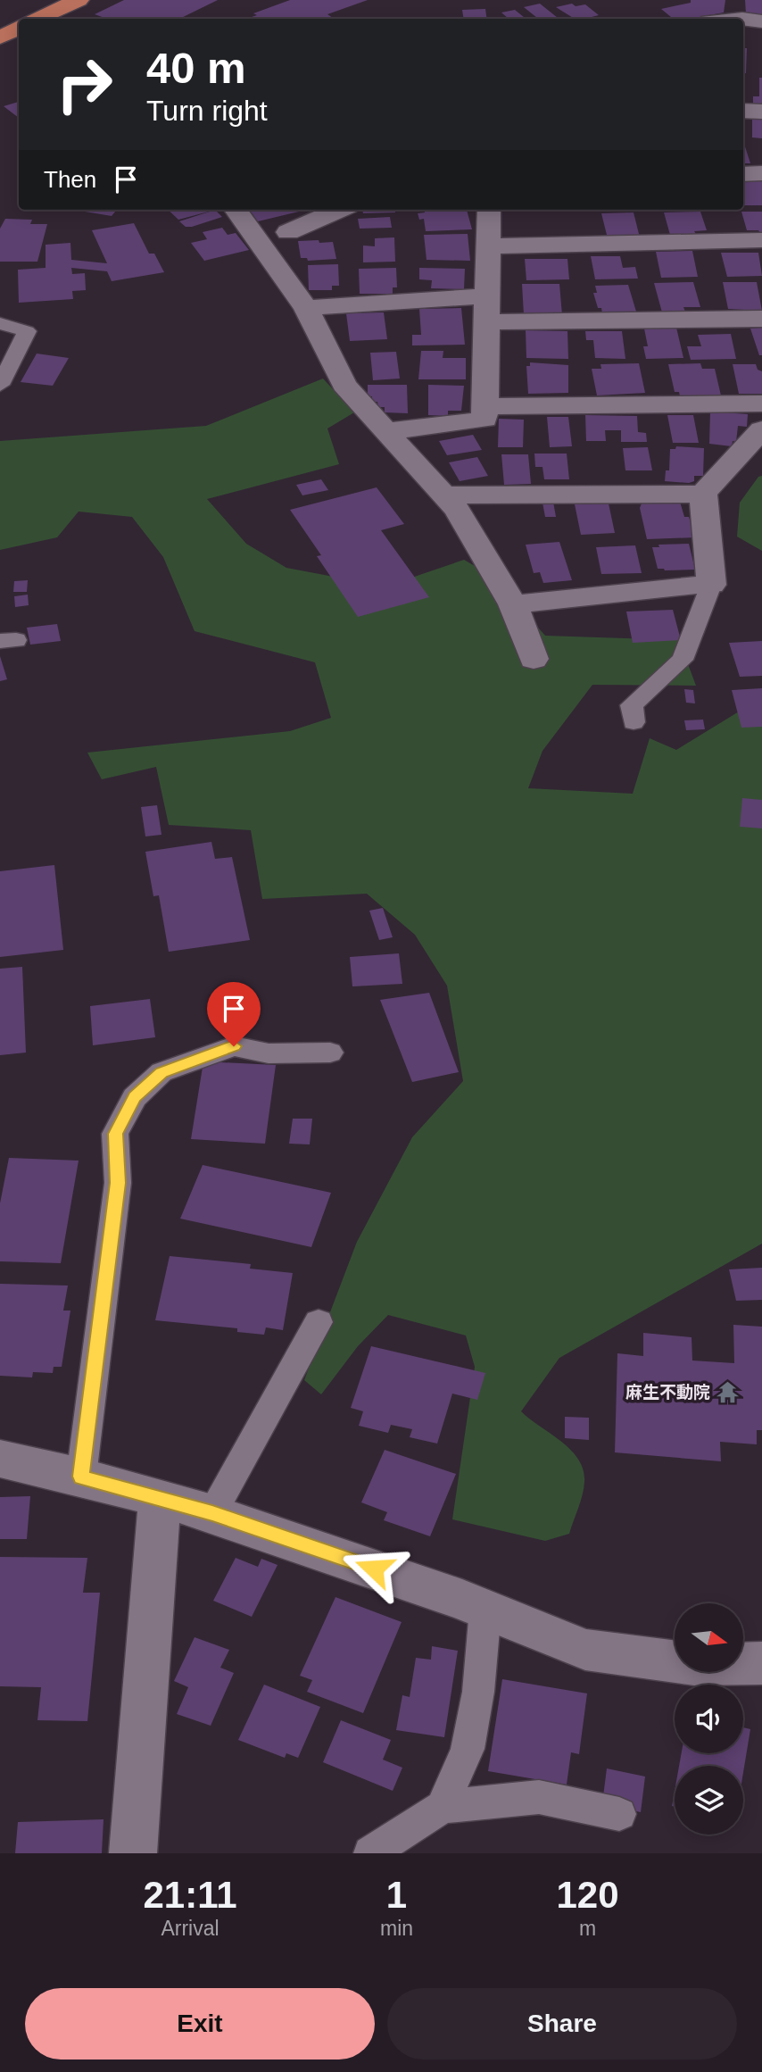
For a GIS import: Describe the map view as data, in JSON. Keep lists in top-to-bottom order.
{
  "places": {
    "temple": ["麻生不動院"]
  },
  "north": "right",
  "page": {
    "turn": ["40 m", "Turn right"],
    "then": "Then",
    "eta": [
      "21:11",
      "Arrival",
      "1",
      "min",
      "120",
      "m"
    ],
    "buttons": ["Exit", "Share"]
  }
}
